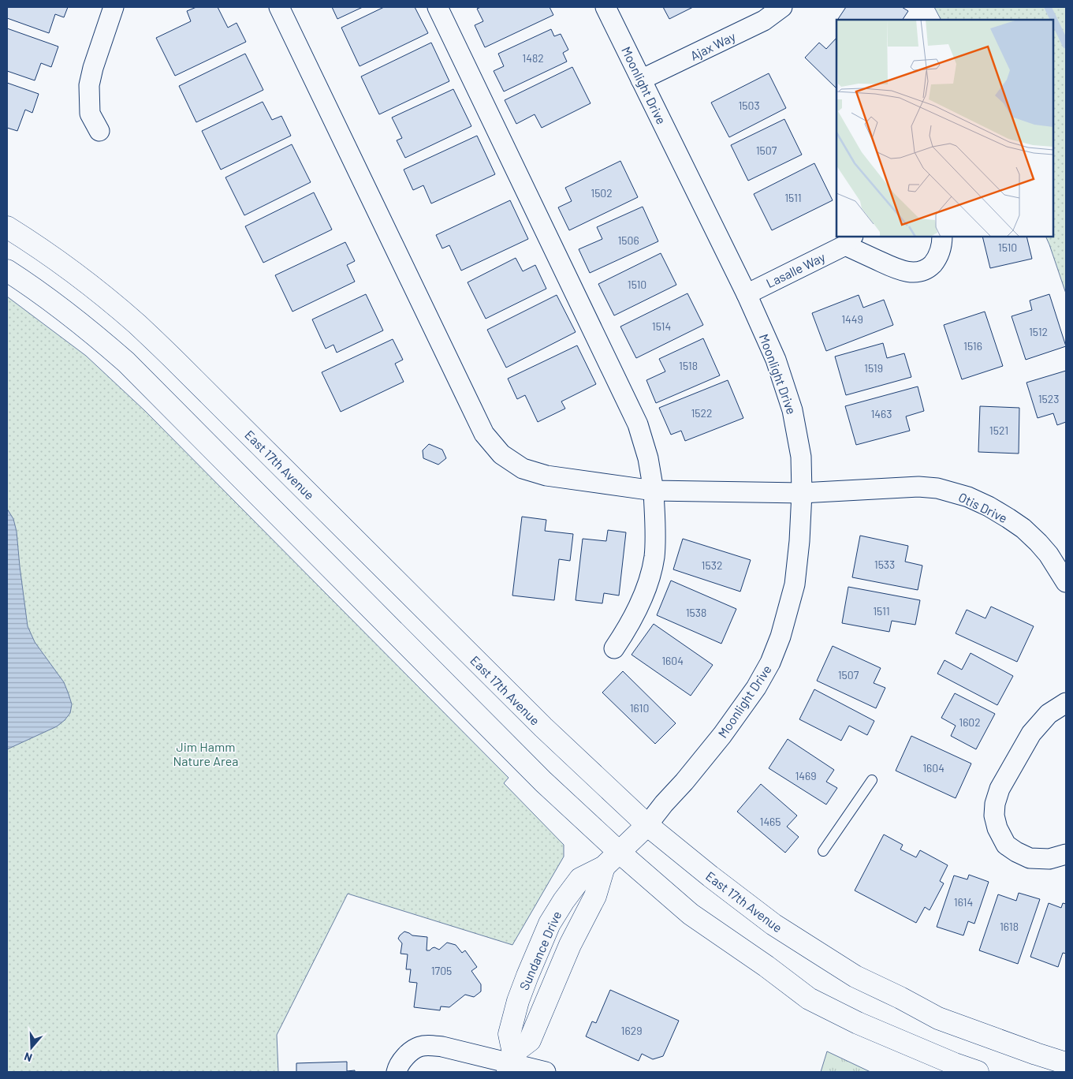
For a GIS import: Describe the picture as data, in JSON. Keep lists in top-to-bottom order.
{
  "streets": {
    "main road": ["East 17th Avenue", "Sundance Drive"],
    "street": [
      "Ajax Way",
      "Moonlight Drive",
      "Lasalle Way",
      "Otis Drive"
    ]
  },
  "crossings": [
    ["Ajax Way", "Moonlight Drive"],
    ["Moonlight Drive", "Lasalle Way"],
    ["Moonlight Drive", "East 17th Avenue"],
    ["Moonlight Drive", "Otis Drive"],
    ["Moonlight Drive", "Sundance Drive"],
    ["East 17th Avenue", "Sundance Drive"]
  ],
  "parks": ["Jim Hamm Nature Area"],
  "house_numbers": [
    "1482",
    "1503",
    "1507",
    "1502",
    "1511",
    "1506",
    "1510",
    "1510",
    "1449",
    "1514",
    "1512",
    "1516",
    "1518",
    "1519",
    "1523",
    "1522",
    "1463",
    "1521",
    "1533",
    "1532",
    "1511",
    "1538",
    "1604",
    "1507",
    "1610",
    "1602",
    "1604",
    "1469",
    "1465",
    "1614",
    "1618",
    "1705",
    "1629"
  ],
  "north": "bottom"
}
